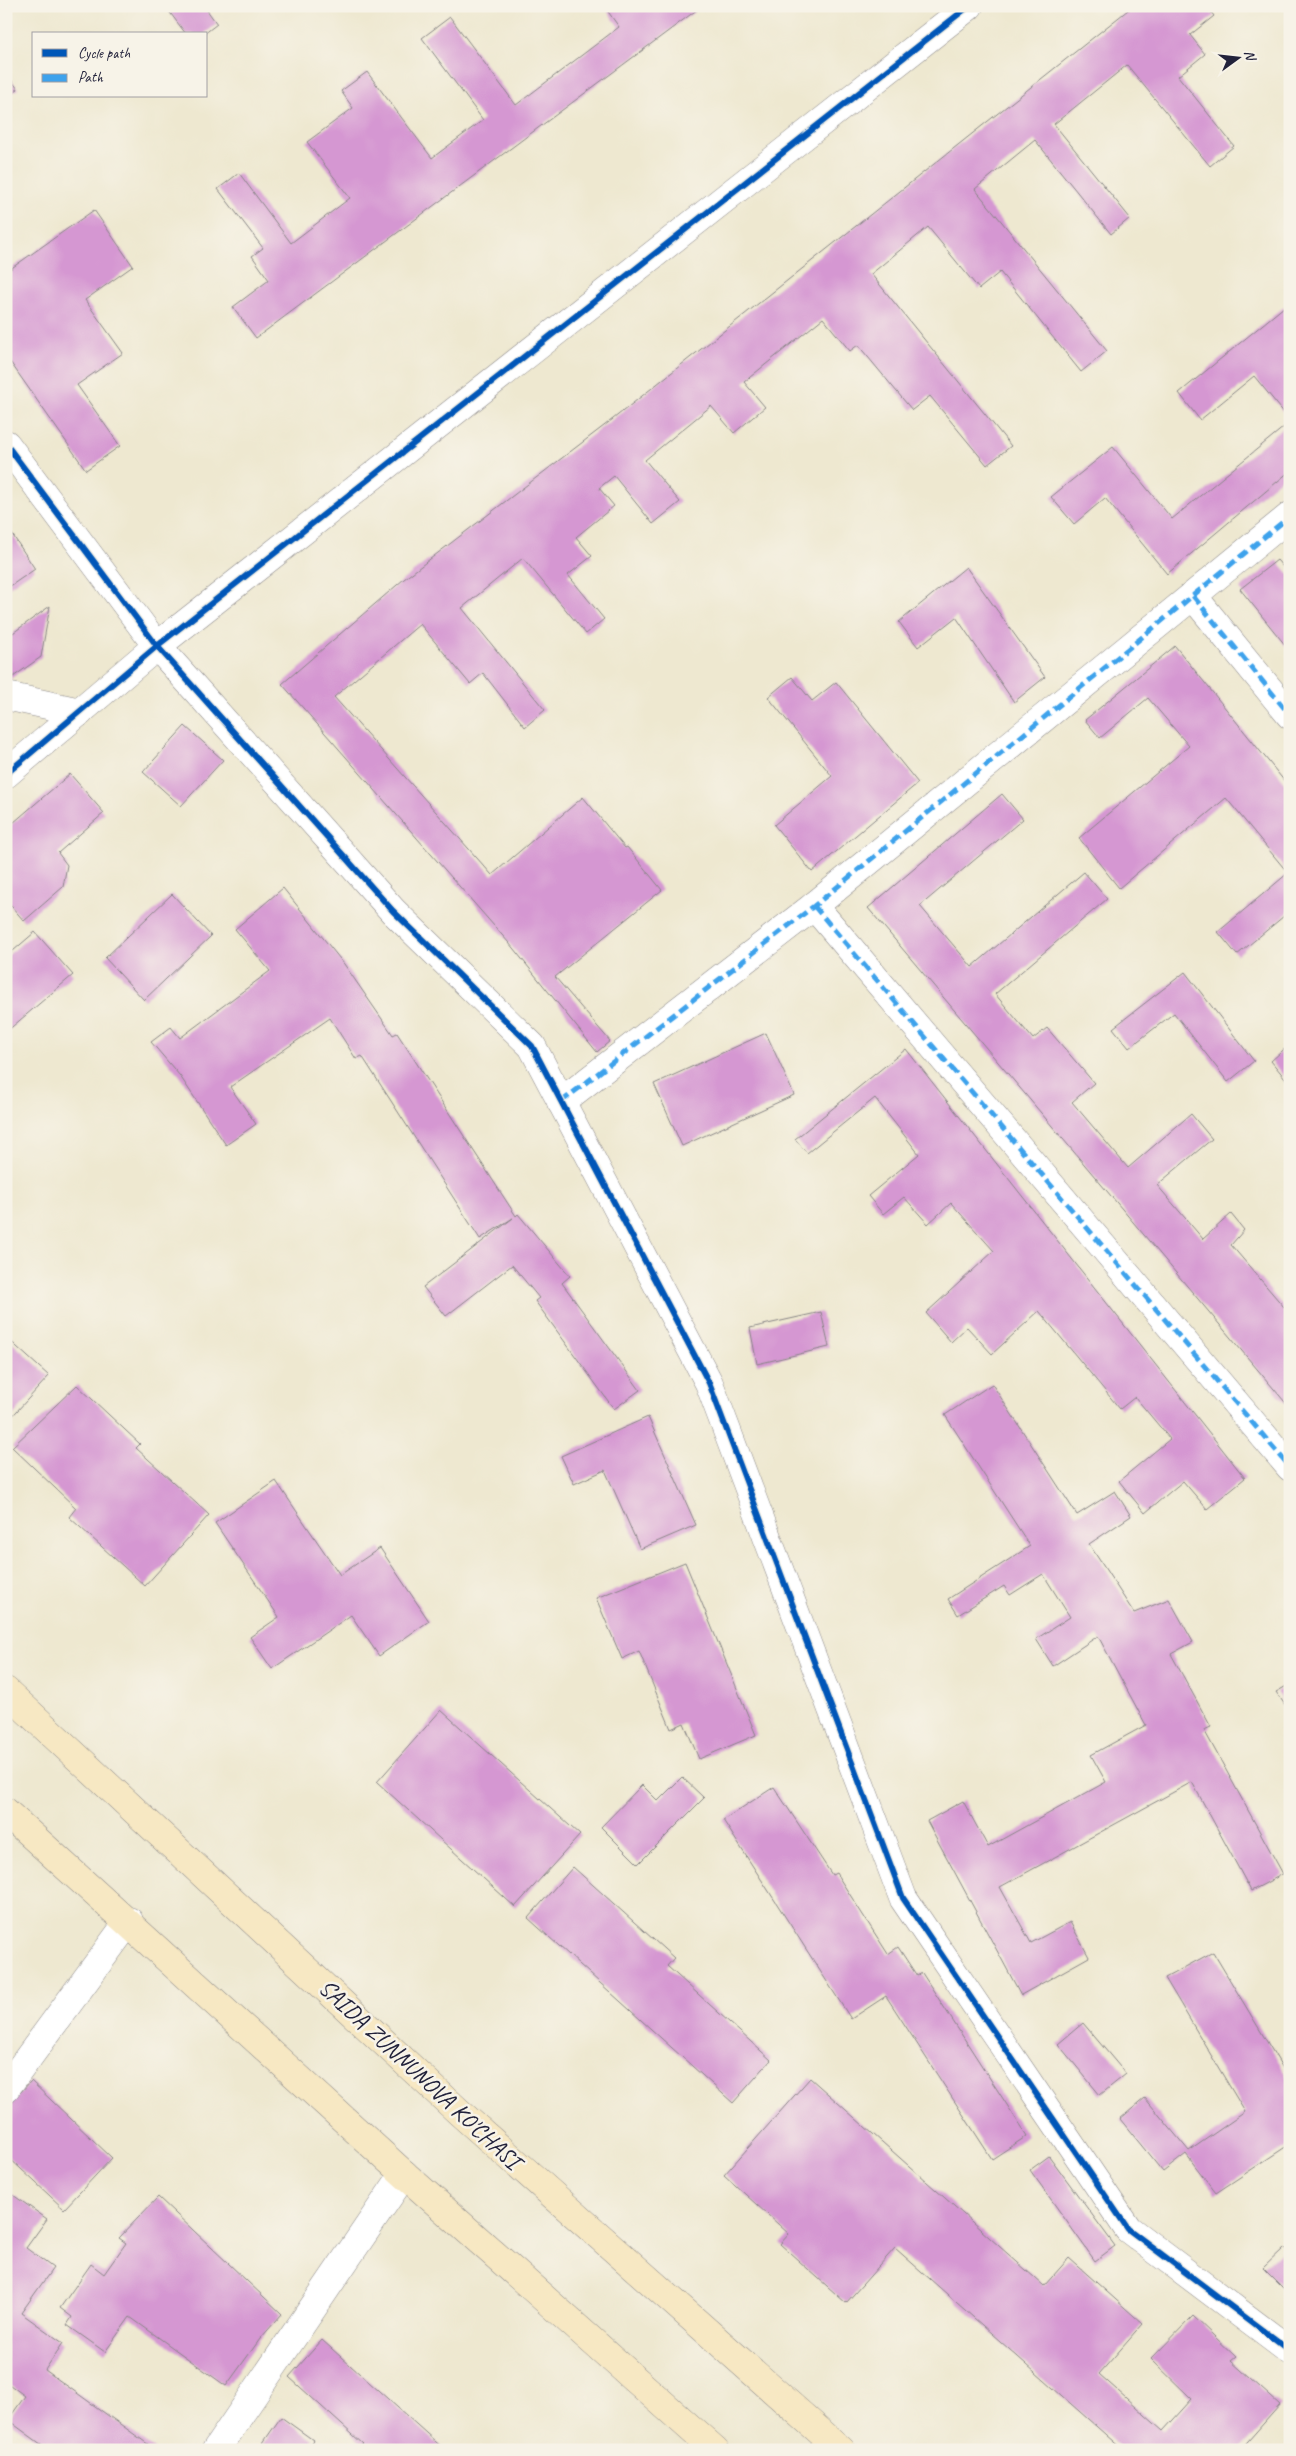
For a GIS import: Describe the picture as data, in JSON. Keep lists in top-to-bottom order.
{
  "streets": {
    "main road": ["SAIDA ZUNNUNOVA KO'CHASI"]
  },
  "legend": ["Cycle path", "Path"],
  "north": "right"
}
